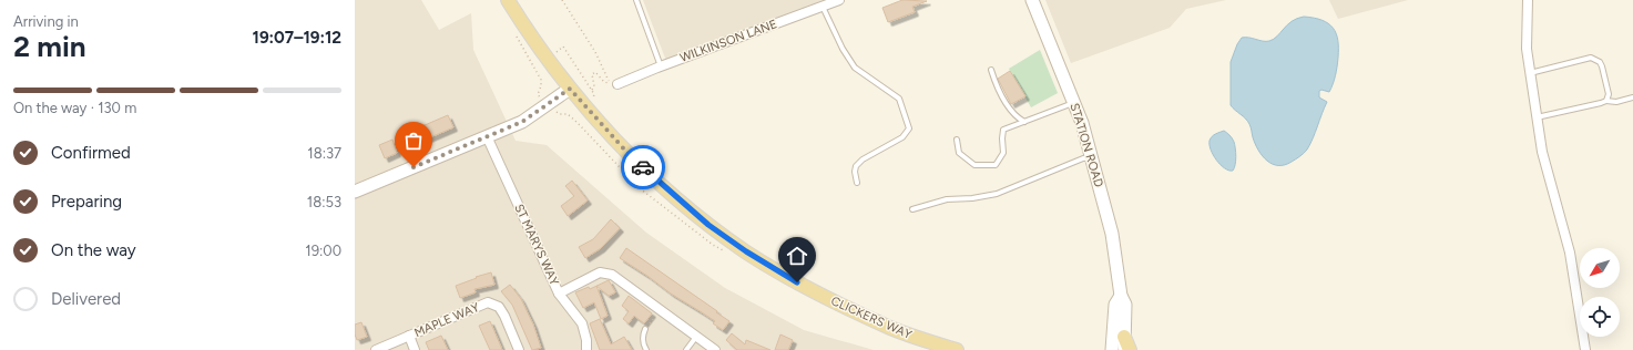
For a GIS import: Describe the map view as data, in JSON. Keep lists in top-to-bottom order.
{
  "streets": {
    "main road": ["STATION ROAD", "CLICKERS WAY"],
    "street": ["WILKINSON LANE", "ST MARYS WAY", "MAPLE WAY"]
  },
  "north": "bottom left",
  "page": {
    "heading": ["2 min", "Arriving in", "19:07–19:12"],
    "bar": "On the way · 130 m",
    "list": [
      ["Confirmed", "18:37"],
      ["Preparing", "18:53"],
      ["On the way", "19:00"],
      "Delivered"
    ]
  }
}
